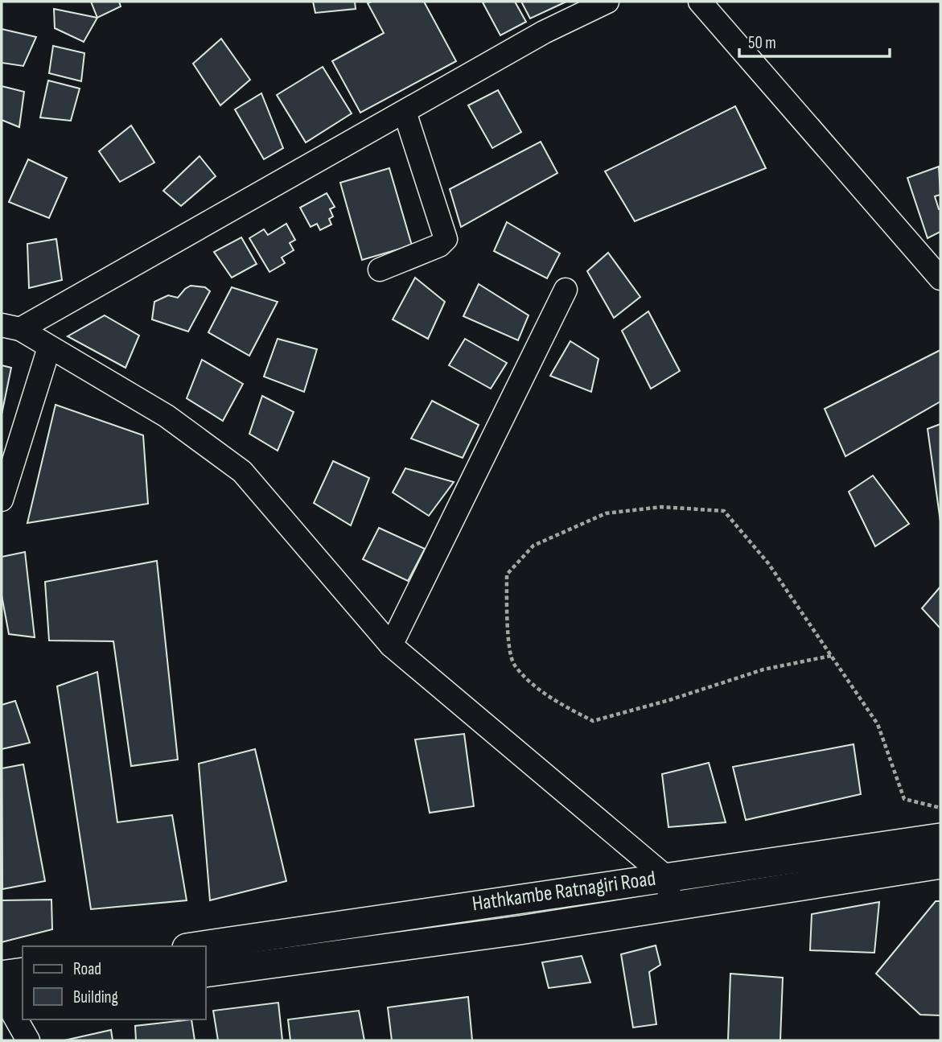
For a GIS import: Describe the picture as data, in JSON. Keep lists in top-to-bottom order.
{
  "streets": {
    "main road": ["Hathkambe Ratnagiri Road"]
  },
  "legend": ["Road", "Building"],
  "scale_bar": "50 m"
}
